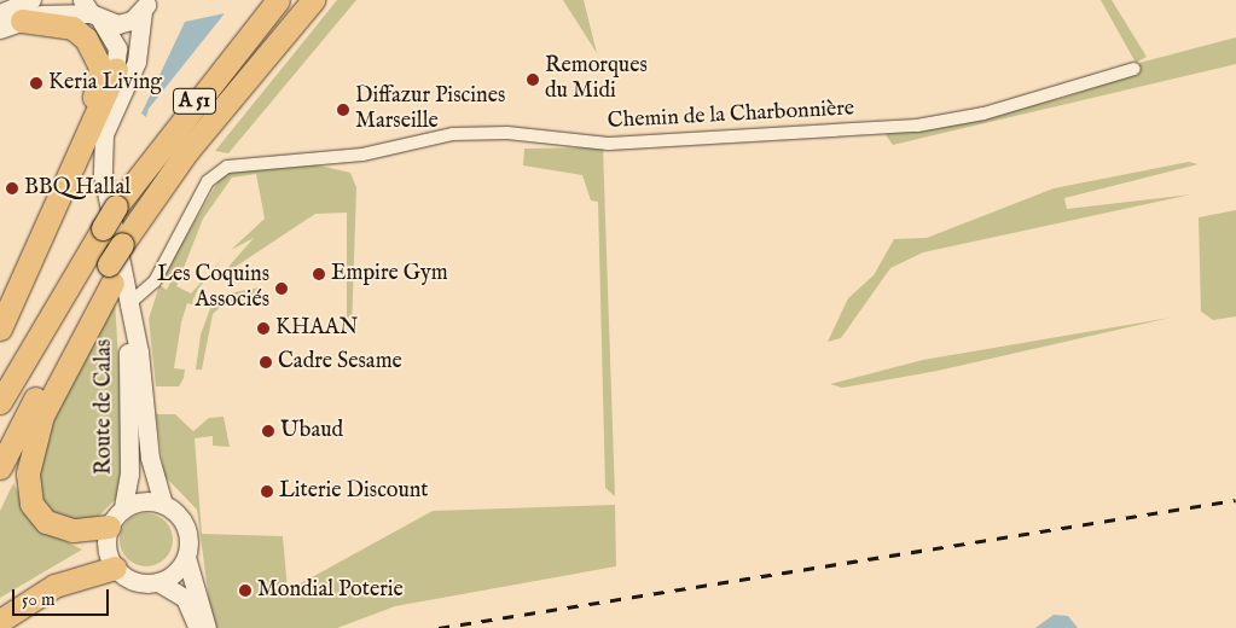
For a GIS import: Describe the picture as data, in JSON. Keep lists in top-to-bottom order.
{
  "streets": {
    "highway": ["A 51"],
    "main road": ["Route de Calas"],
    "street": ["Chemin de la Charbonnière"]
  },
  "crossings": [
    ["Chemin de la Charbonnière", "Route de Calas"]
  ],
  "places": [
    "Remorques du Midi",
    "Keria Living",
    "Diffazur Piscines Marseille",
    "BBQ Hallal",
    "Empire Gym",
    "Les Coquins Associés",
    "KHAAN",
    "Cadre Sesame",
    "Ubaud",
    "Literie Discount",
    "Mondial Poterie"
  ],
  "scale_bar": "50 m"
}
